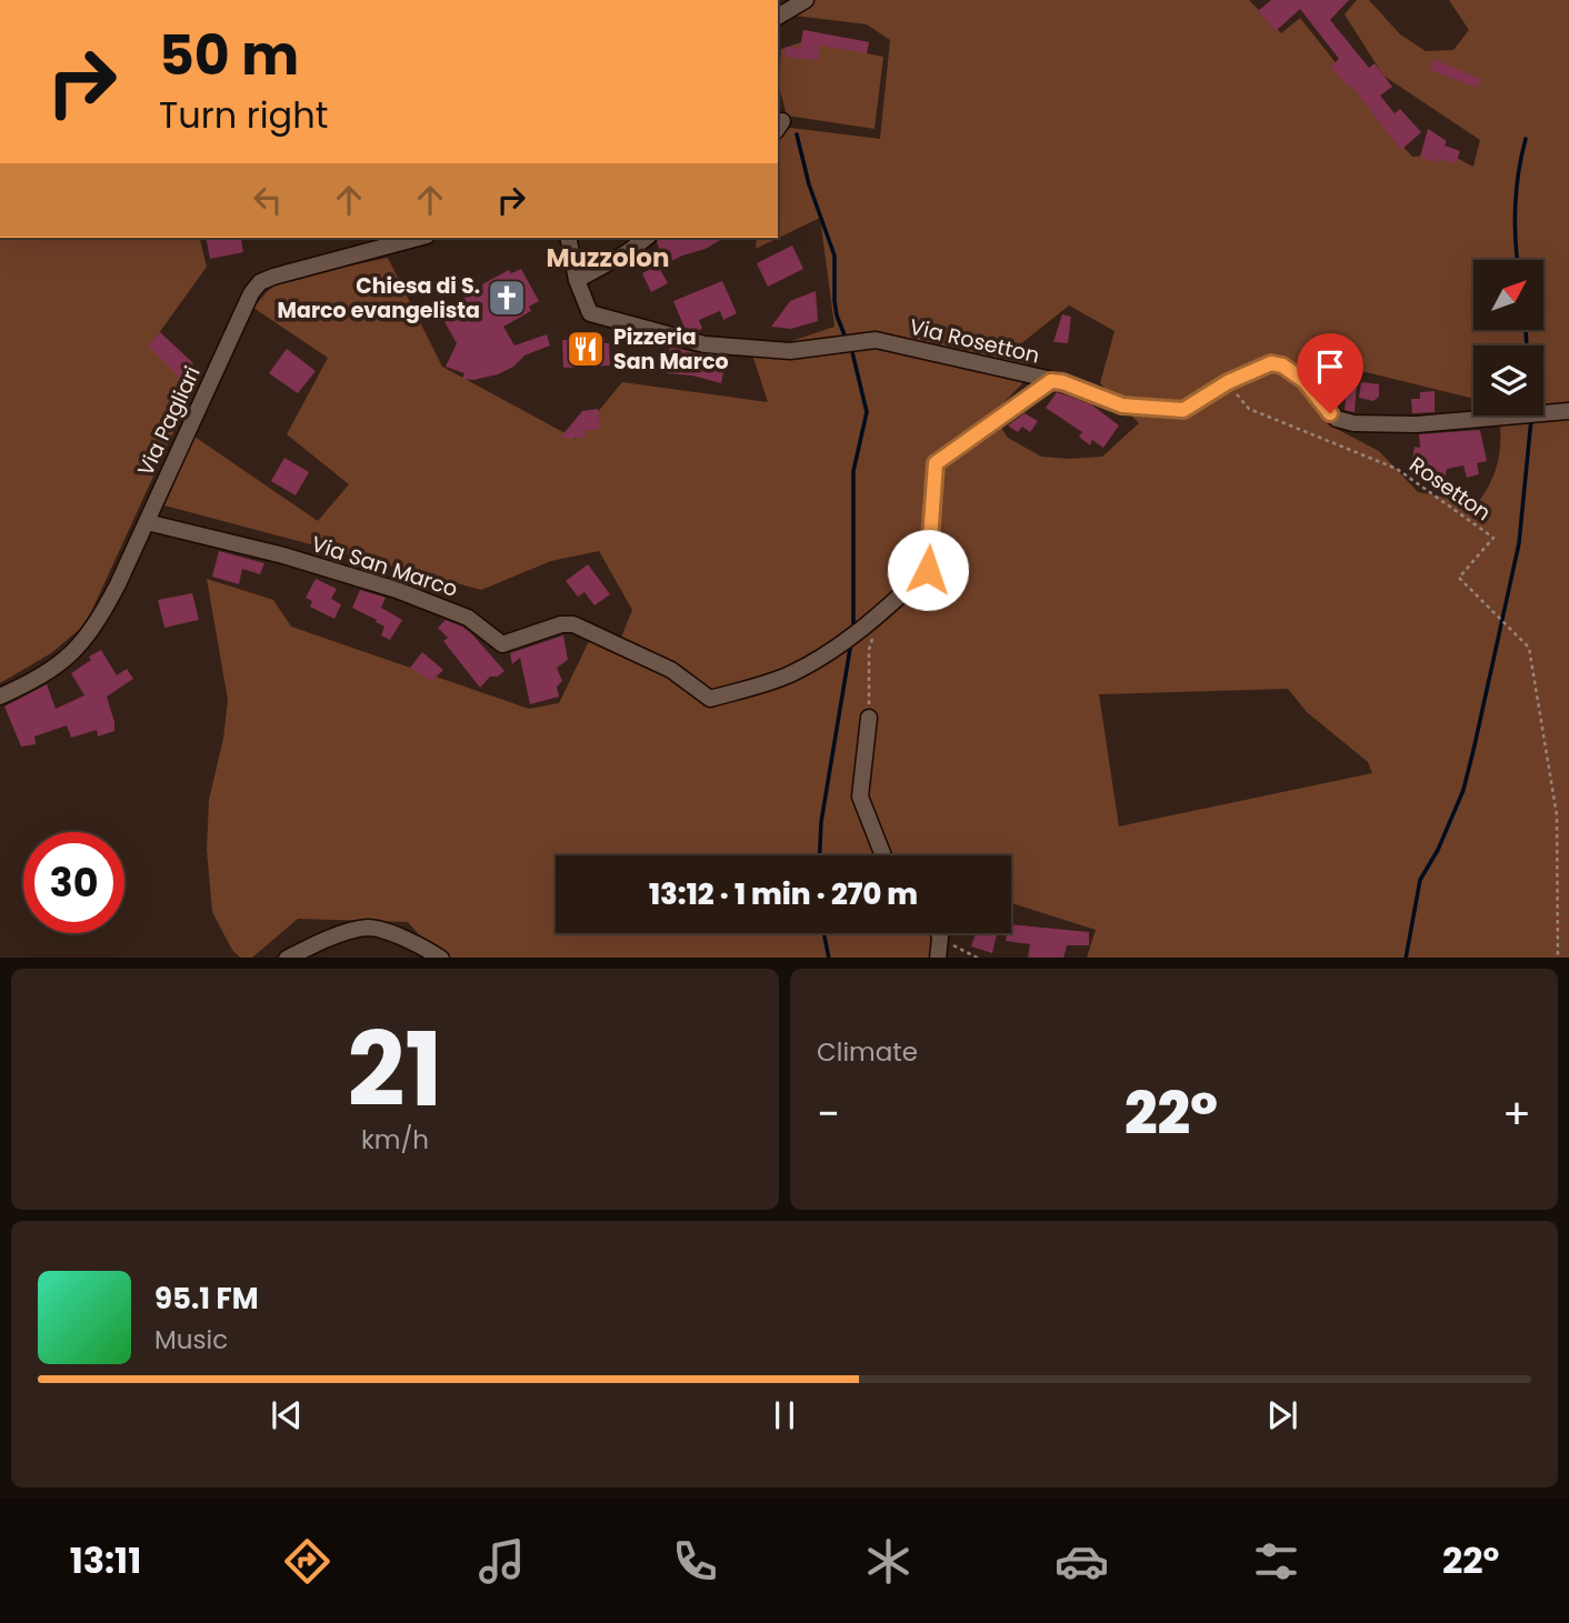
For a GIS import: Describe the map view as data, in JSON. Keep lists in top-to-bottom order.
{
  "streets": {
    "street": ["Via Rosetton", "Via Pagliari", "Via San Marco"],
    "path": ["Rosetton"]
  },
  "crossings": [
    ["Via Rosetton", "Rosetton"],
    ["Via Pagliari", "Via San Marco"]
  ],
  "districts": ["Muzzolon"],
  "places": {
    "church": ["Chiesa di S. Marco evangelista"],
    "restaurant": ["Pizzeria San Marco"]
  },
  "north": "top right",
  "page": {
    "turn": ["50 m", "Turn right"],
    "limit": "30",
    "trip": "13:12 · 1 min · 270 m",
    "tile": [
      ["21", "km/h"],
      "Climate"
    ],
    "heat": ["−", "22°", "+"],
    "song": ["95.1 FM", "Music"],
    "tabs": ["13:11", "22°"]
  }
}
